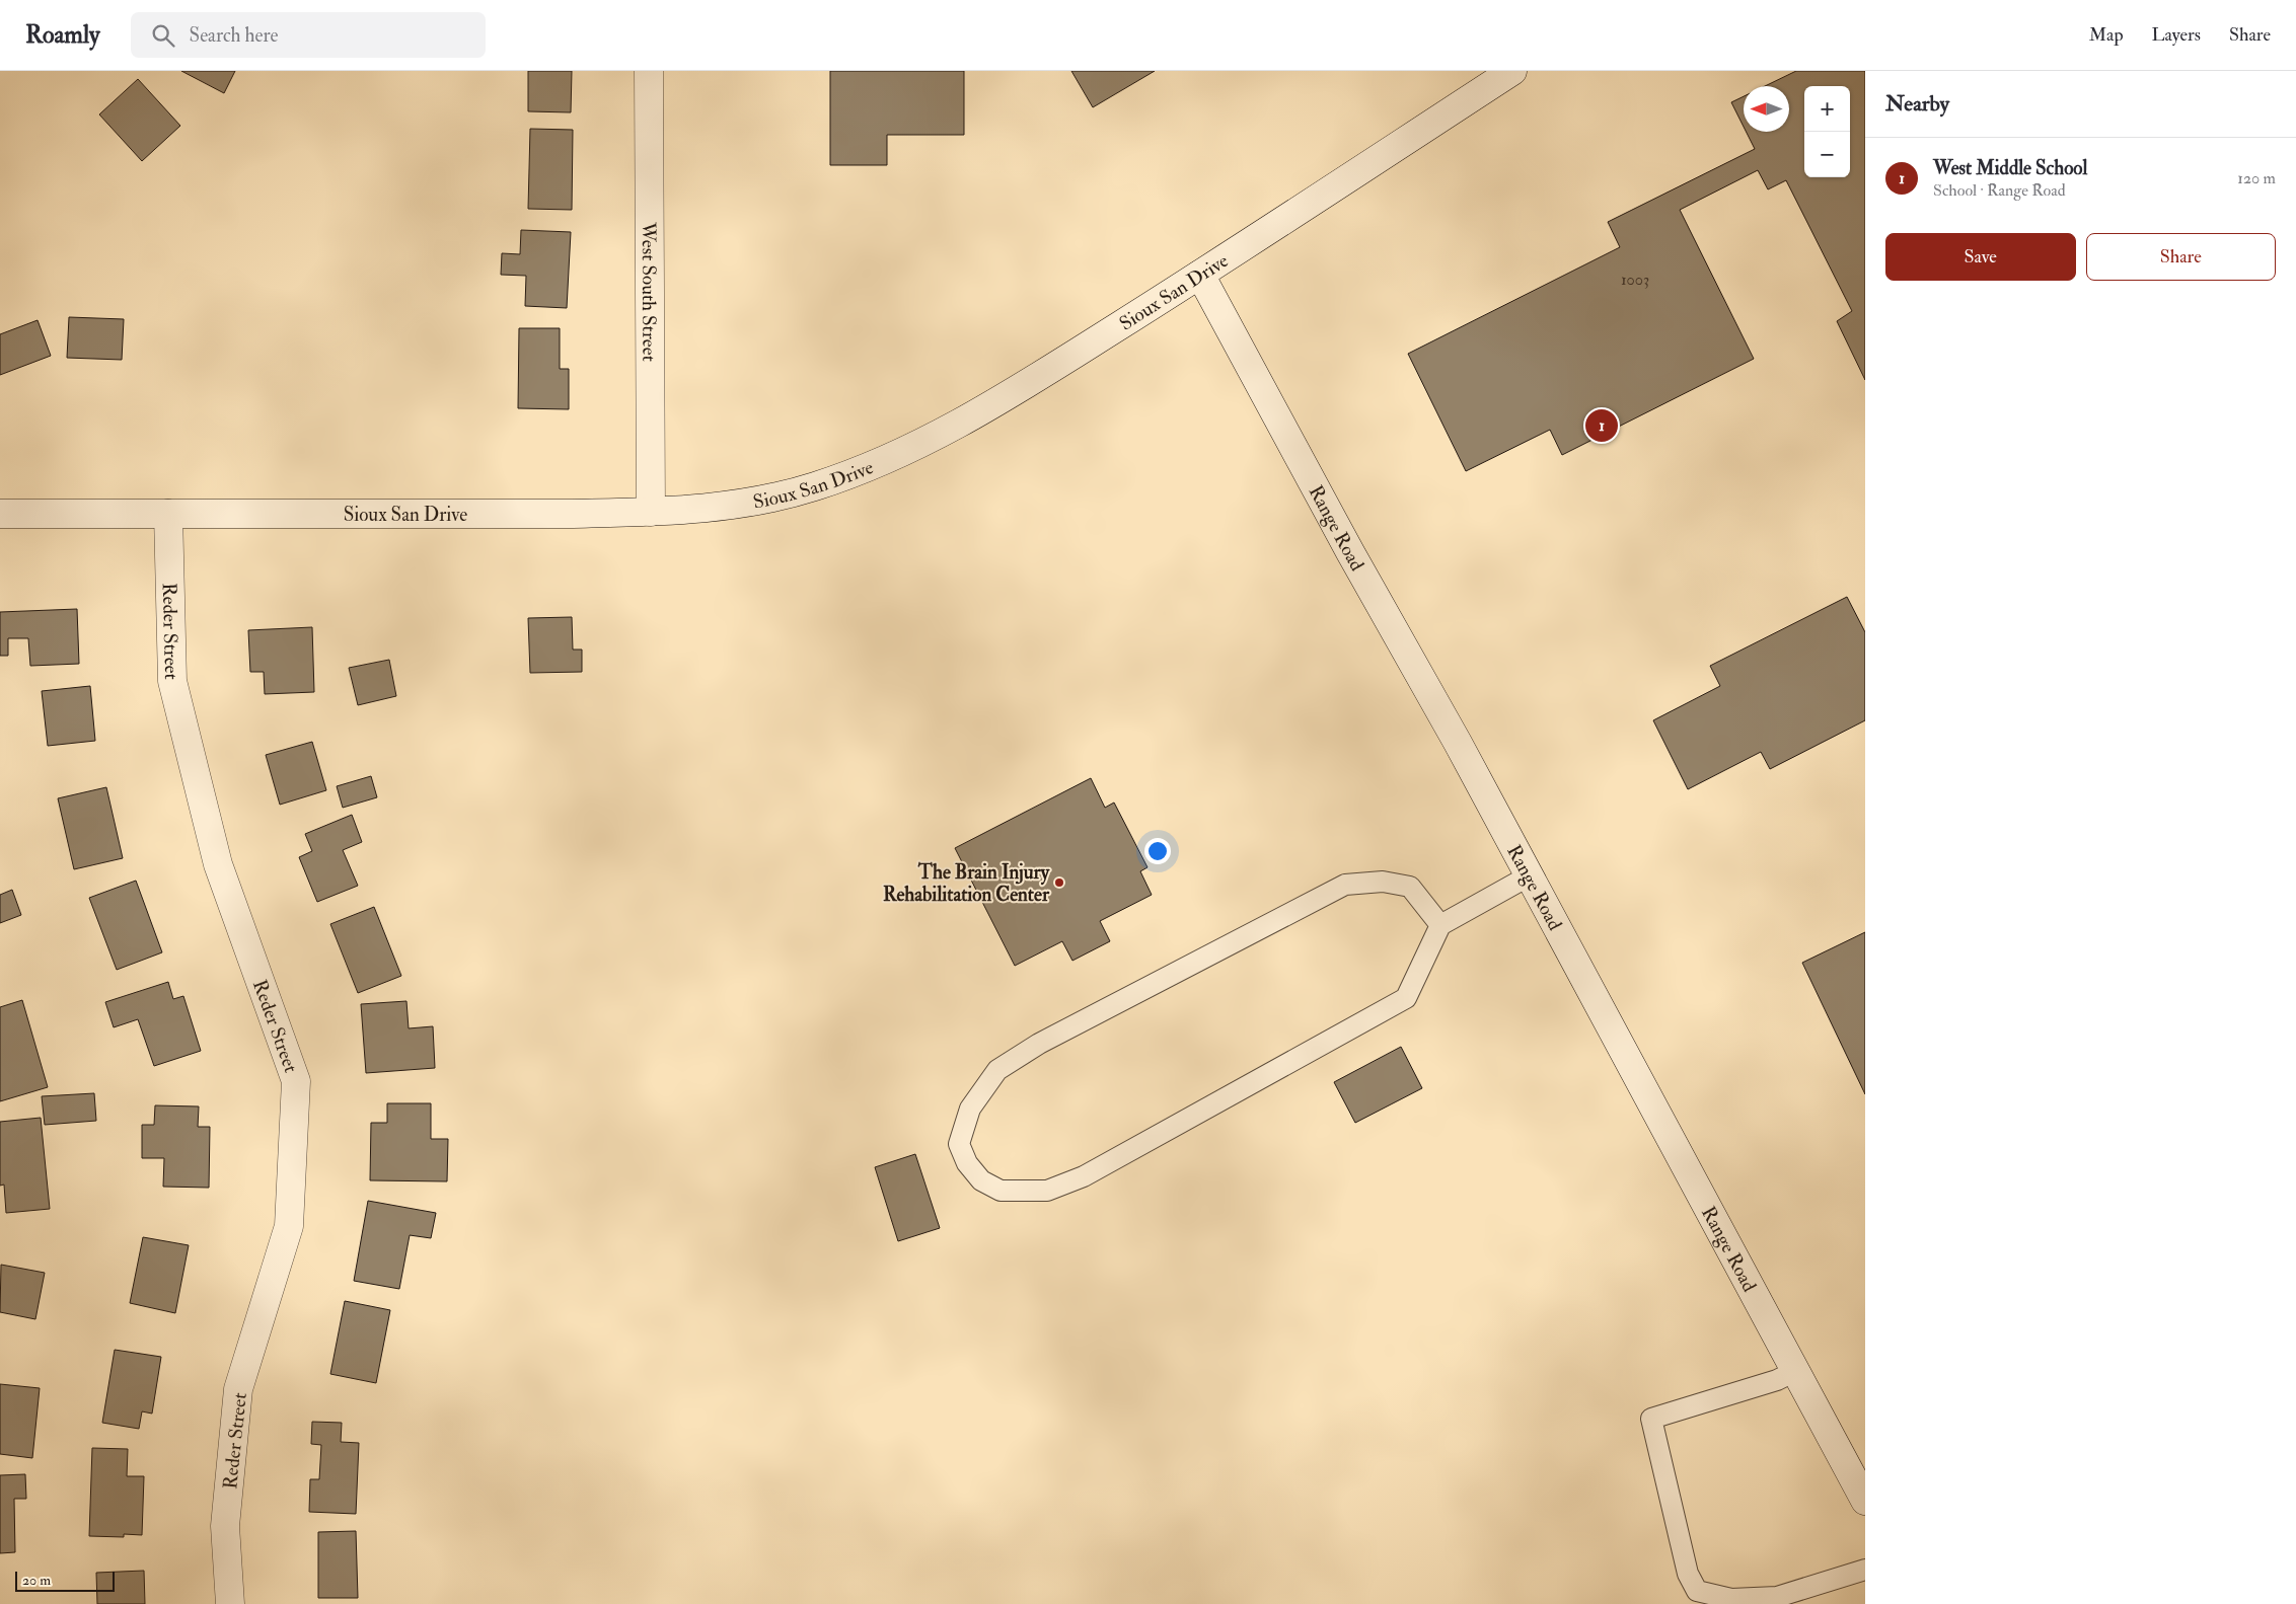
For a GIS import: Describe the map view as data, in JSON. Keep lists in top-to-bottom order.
{
  "streets": {
    "street": [
      "West South Street",
      "Sioux San Drive",
      "Range Road",
      "Reder Street"
    ]
  },
  "crossings": [
    ["West South Street", "Sioux San Drive"],
    ["Sioux San Drive", "Range Road"],
    ["Sioux San Drive", "Reder Street"]
  ],
  "places": ["The Brain Injury Rehabilitation Center"],
  "house_numbers": ["1003"],
  "scale_bar": "20 m",
  "north": "left",
  "page": {
    "header": "Roamly",
    "search": "Search here",
    "nav": ["Map", "Layers", "Share"],
    "heading": "Nearby",
    "map_buttons": ["+", "−"],
    "list": [
      {
        "mark": "1",
        "name": "West Middle School",
        "note": "School · Range Road",
        "value": "120 m"
      }
    ],
    "buttons": ["Save", "Share"],
    "pins": "1",
    "scale": "20 m"
  }
}
